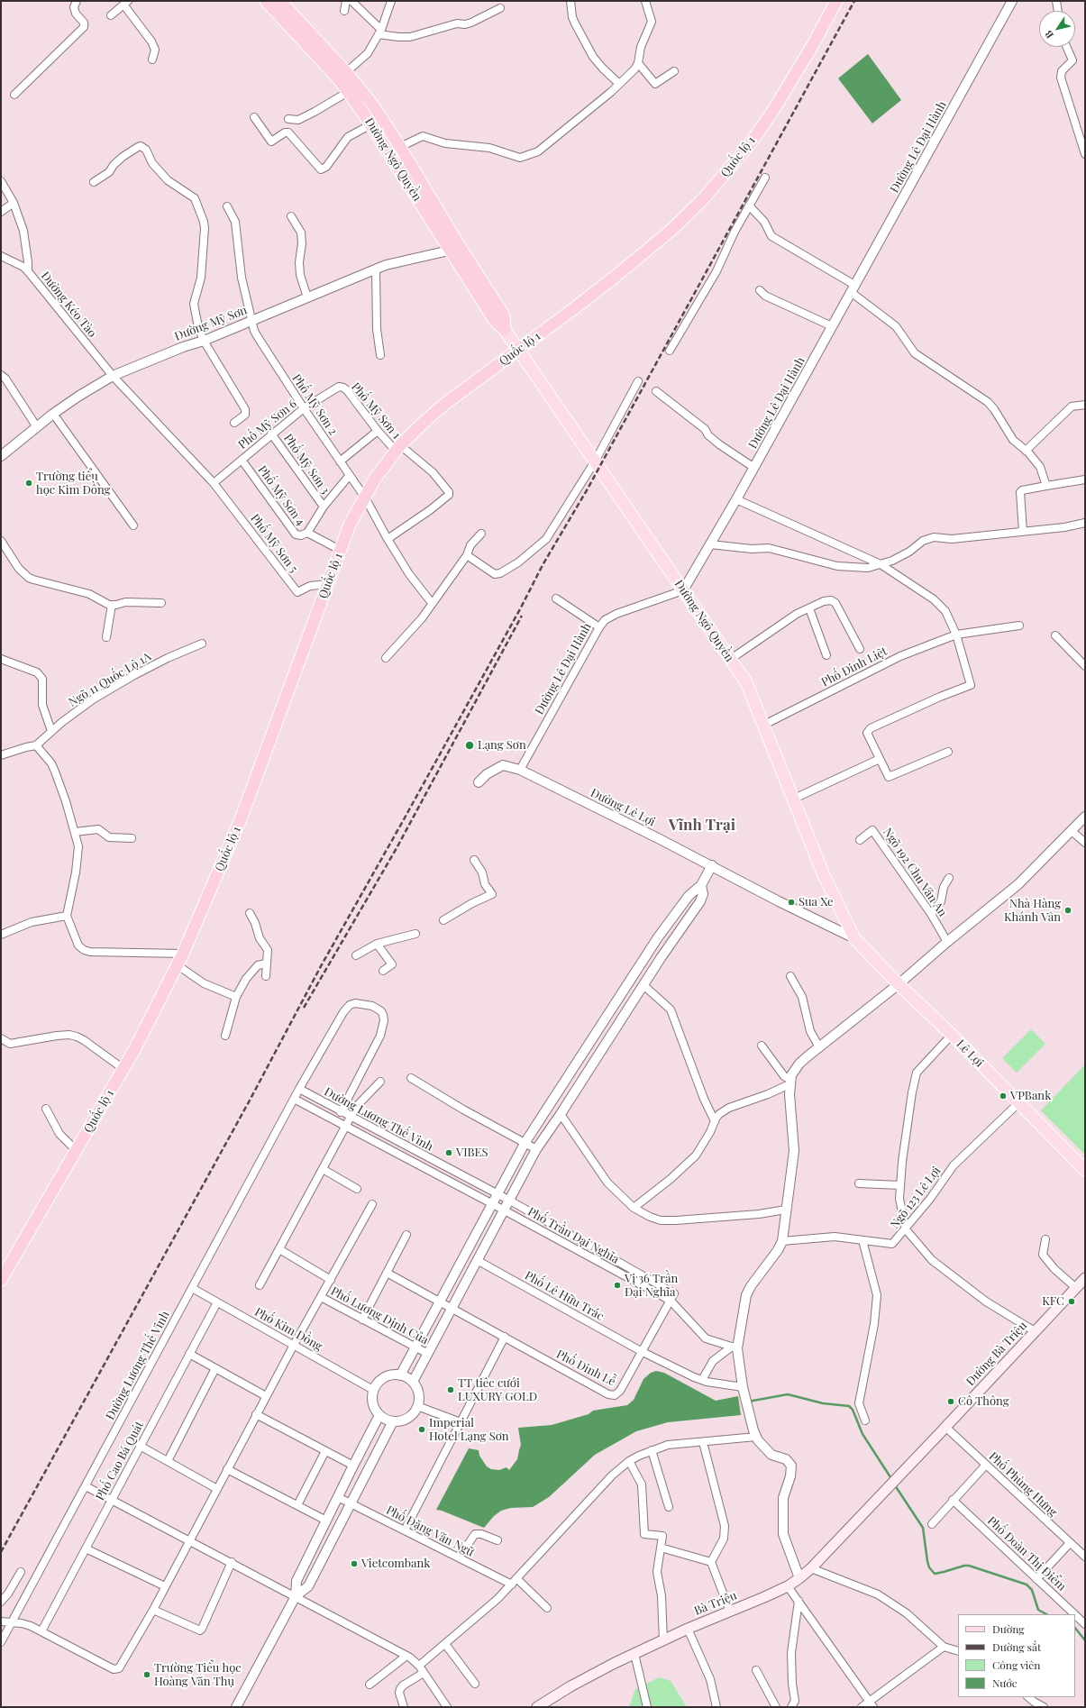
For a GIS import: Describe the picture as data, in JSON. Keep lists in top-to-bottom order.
{
  "streets": {
    "highway": ["Quốc lộ 1", "Đường Ngô Quyền"],
    "main road": ["Lê Lợi", "Đường Bà Triệu", "Bà Triệu"],
    "street": [
      "Đường Lê Đại Hành",
      "Đường Kéo Tào",
      "Đường Mỹ Sơn",
      "Phố Mỹ Sơn 2",
      "Phố Mỹ Sơn 1",
      "Phố Mỹ Sơn 6",
      "Phố Mỹ Sơn 3",
      "Phố Mỹ Sơn 4",
      "Phố Mỹ Sơn 5",
      "Phố Đinh Liệt",
      "Ngõ 11 Quốc Lộ 1A",
      "Đường Lê Lợi",
      "Ngõ 192 Chu Văn An",
      "Đường Lương Thế Vinh",
      "Ngõ 123 Lê Lợi",
      "Phố Trần Đại Nghĩa",
      "Phố Lê Hữu Trác",
      "Phố Lương Định Của",
      "Phố Kim Đồng",
      "Phố Đinh Lễ",
      "Phố Cao Bá Quát",
      "Phố Phùng Hưng",
      "Phố Đặng Văn Ngữ",
      "Phố Đoàn Thị Điểm"
    ]
  },
  "crossings": [
    ["Đường Lê Đại Hành", "Đường Ngô Quyền"],
    ["Đường Lê Đại Hành", "Đường Lê Lợi"],
    ["Quốc lộ 1", "Đường Ngô Quyền"],
    ["Quốc lộ 1", "Phố Mỹ Sơn 2"],
    ["Quốc lộ 1", "Phố Mỹ Sơn 1"],
    ["Quốc lộ 1", "Phố Mỹ Sơn 5"],
    ["Đường Ngô Quyền", "Đường Mỹ Sơn"],
    ["Đường Ngô Quyền", "Phố Đinh Liệt"],
    ["Đường Ngô Quyền", "Đường Lê Lợi"],
    ["Đường Ngô Quyền", "Lê Lợi"],
    ["Đường Kéo Tào", "Đường Mỹ Sơn"],
    ["Đường Kéo Tào", "Phố Mỹ Sơn 6"],
    ["Đường Kéo Tào", "Phố Mỹ Sơn 5"],
    ["Đường Mỹ Sơn", "Phố Mỹ Sơn 2"],
    ["Phố Mỹ Sơn 2", "Phố Mỹ Sơn 1"],
    ["Phố Mỹ Sơn 2", "Phố Mỹ Sơn 6"],
    ["Phố Mỹ Sơn 1", "Phố Mỹ Sơn 6"],
    ["Phố Mỹ Sơn 6", "Phố Mỹ Sơn 3"],
    ["Phố Mỹ Sơn 6", "Phố Mỹ Sơn 4"],
    ["Phố Mỹ Sơn 6", "Phố Mỹ Sơn 5"],
    ["Đường Lê Lợi", "Lê Lợi"],
    ["Lê Lợi", "Ngõ 123 Lê Lợi"],
    ["Đường Lương Thế Vinh", "Phố Trần Đại Nghĩa"],
    ["Đường Lương Thế Vinh", "Phố Kim Đồng"],
    ["Phố Trần Đại Nghĩa", "Phố Đinh Lễ"],
    ["Phố Lê Hữu Trác", "Phố Đinh Lễ"],
    ["Phố Kim Đồng", "Phố Cao Bá Quát"],
    ["Đường Bà Triệu", "Phố Phùng Hưng"],
    ["Đường Bà Triệu", "Bà Triệu"]
  ],
  "districts": ["Vĩnh Trại"],
  "places": [
    "Trường tiểu học Kim Đồng",
    "Lạng Sơn",
    "Sua Xe",
    "Nhà Hàng Khánh Vân",
    "VPBank",
    "VIBES",
    "Vị 36 Trần Đại Nghĩa",
    "KFC",
    "TT tiêc cưới LUXURY GOLD",
    "Cô Thông",
    "Imperial Hotel Lạng Sơn",
    "Vietcombank",
    "Trường Tiểu học Hoàng Văn Thụ"
  ],
  "legend": [
    "Đường",
    "Đường sắt",
    "Công viên",
    "Nước"
  ],
  "north": "bottom left"
}
